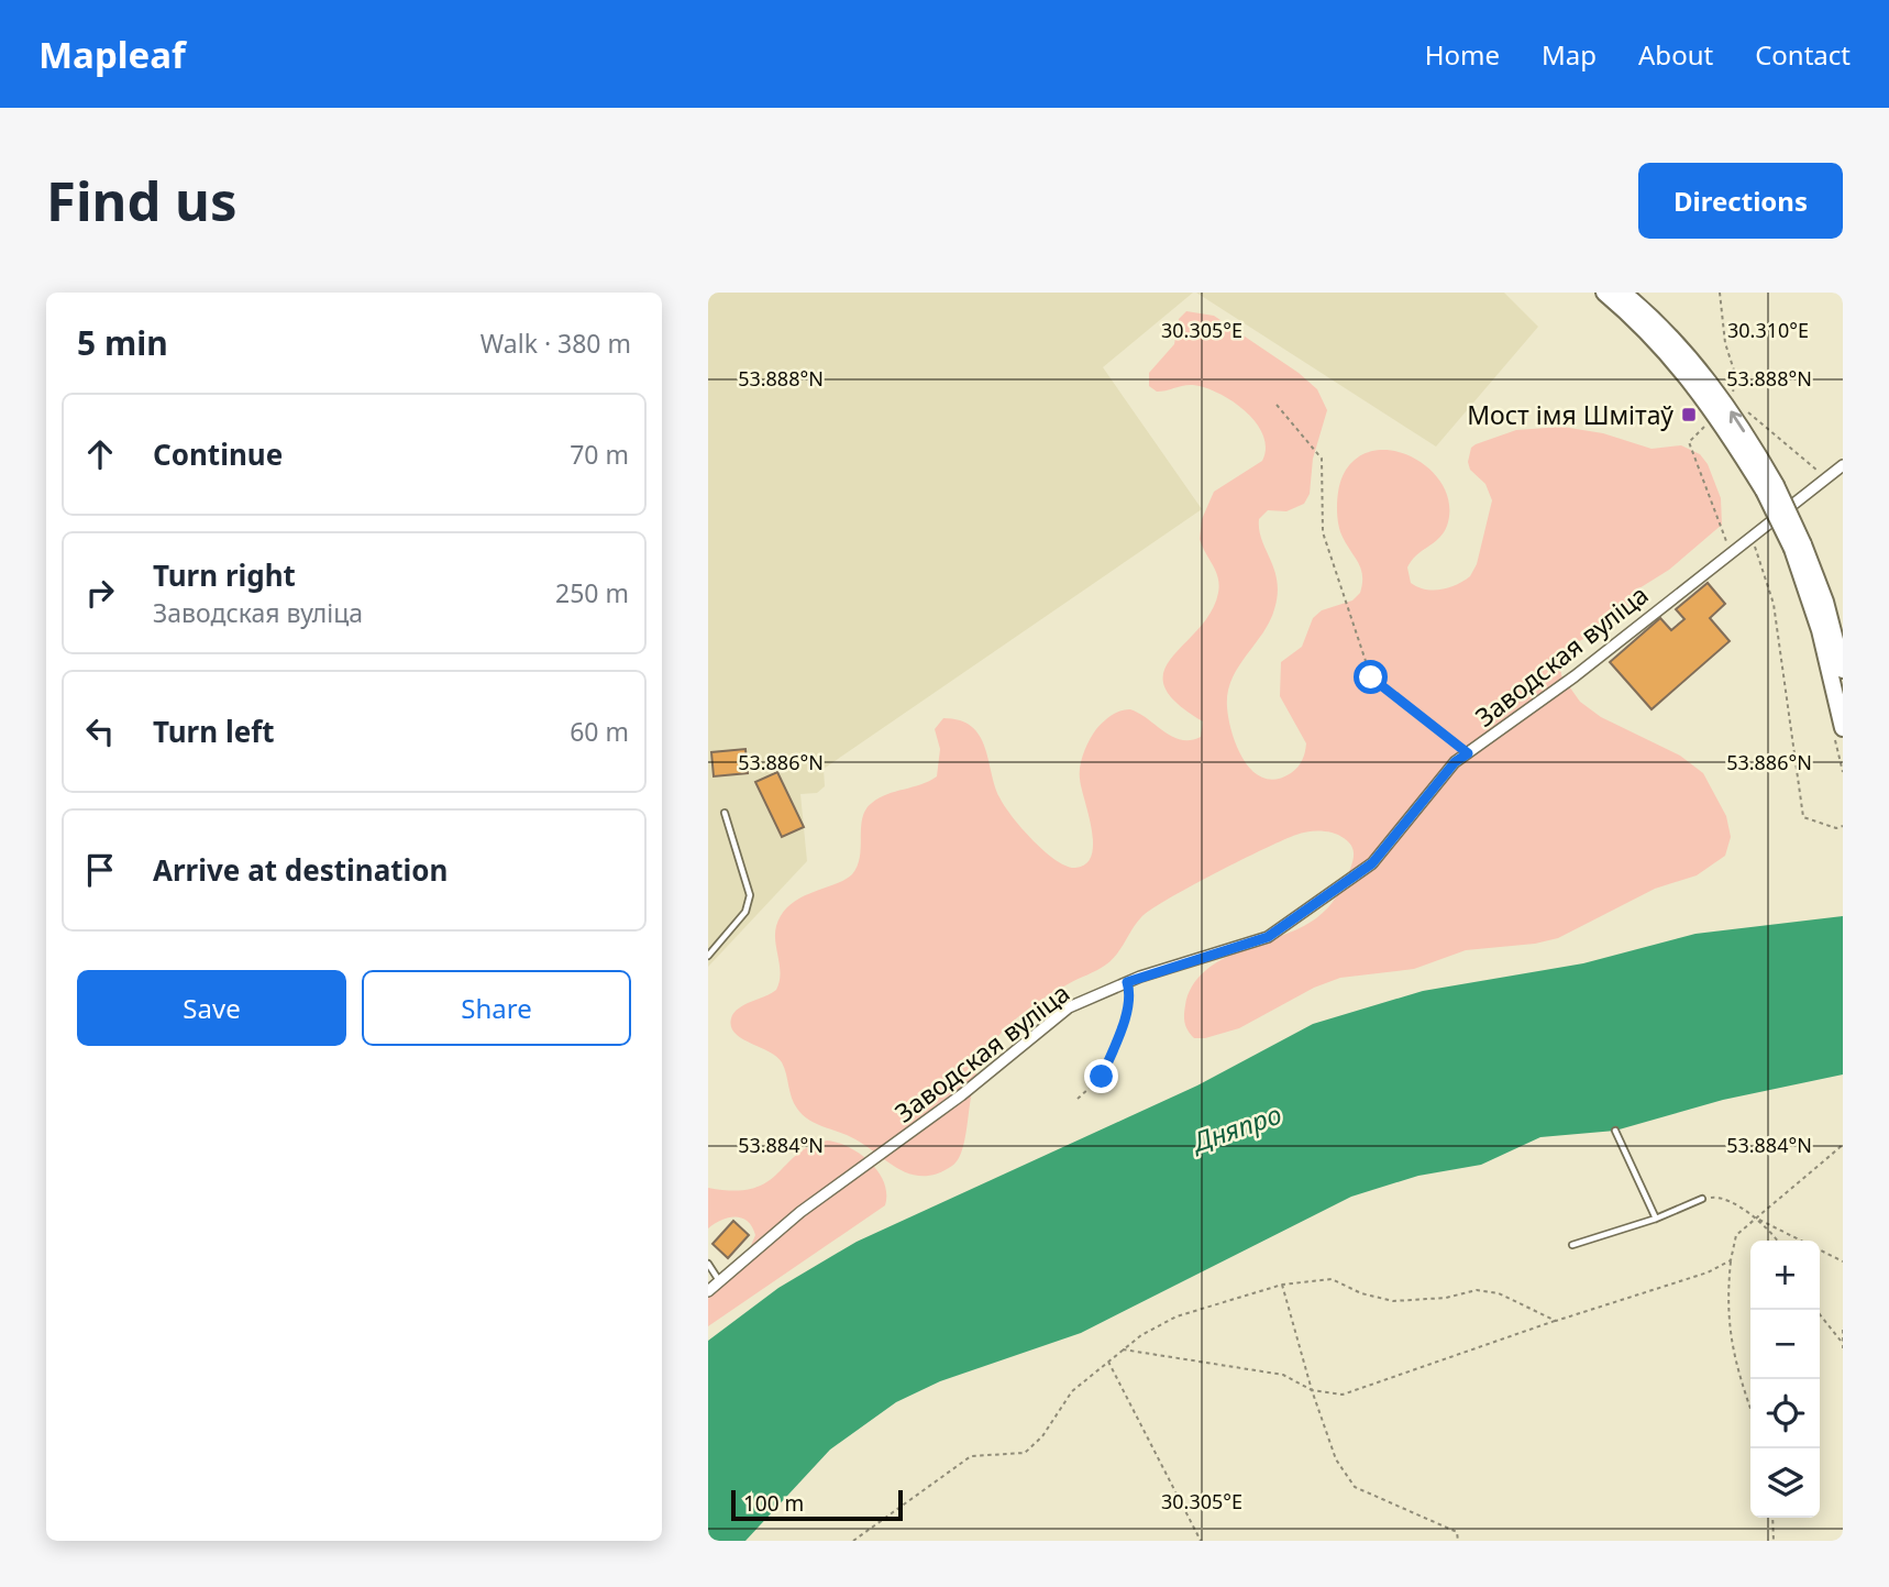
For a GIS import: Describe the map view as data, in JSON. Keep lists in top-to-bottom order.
{
  "streets": {
    "street": ["Заводская вуліца"]
  },
  "water": ["Дняпро"],
  "places": {
    "transit": ["Мост імя Шмітаў"]
  },
  "scale_bar": "100 m",
  "page": {
    "header": "Mapleaf",
    "nav": [
      "Home",
      "Map",
      "About",
      "Contact"
    ],
    "buttons": [
      "Directions",
      ["Save", "Share"]
    ],
    "title": "Find us",
    "heading": ["5 min", "Walk · 380 m"],
    "list": [
      ["Continue", "70 m"],
      ["Turn right", "Заводская вуліца", "250 m"],
      ["Turn left", "60 m"],
      "Arrive at destination"
    ],
    "map_buttons": ["+", "−"],
    "scale": "100 m"
  },
  "coordinates": [
    "30.305°E",
    "30.310°E",
    "53.888°N",
    "53.886°N",
    "53.884°N"
  ]
}
